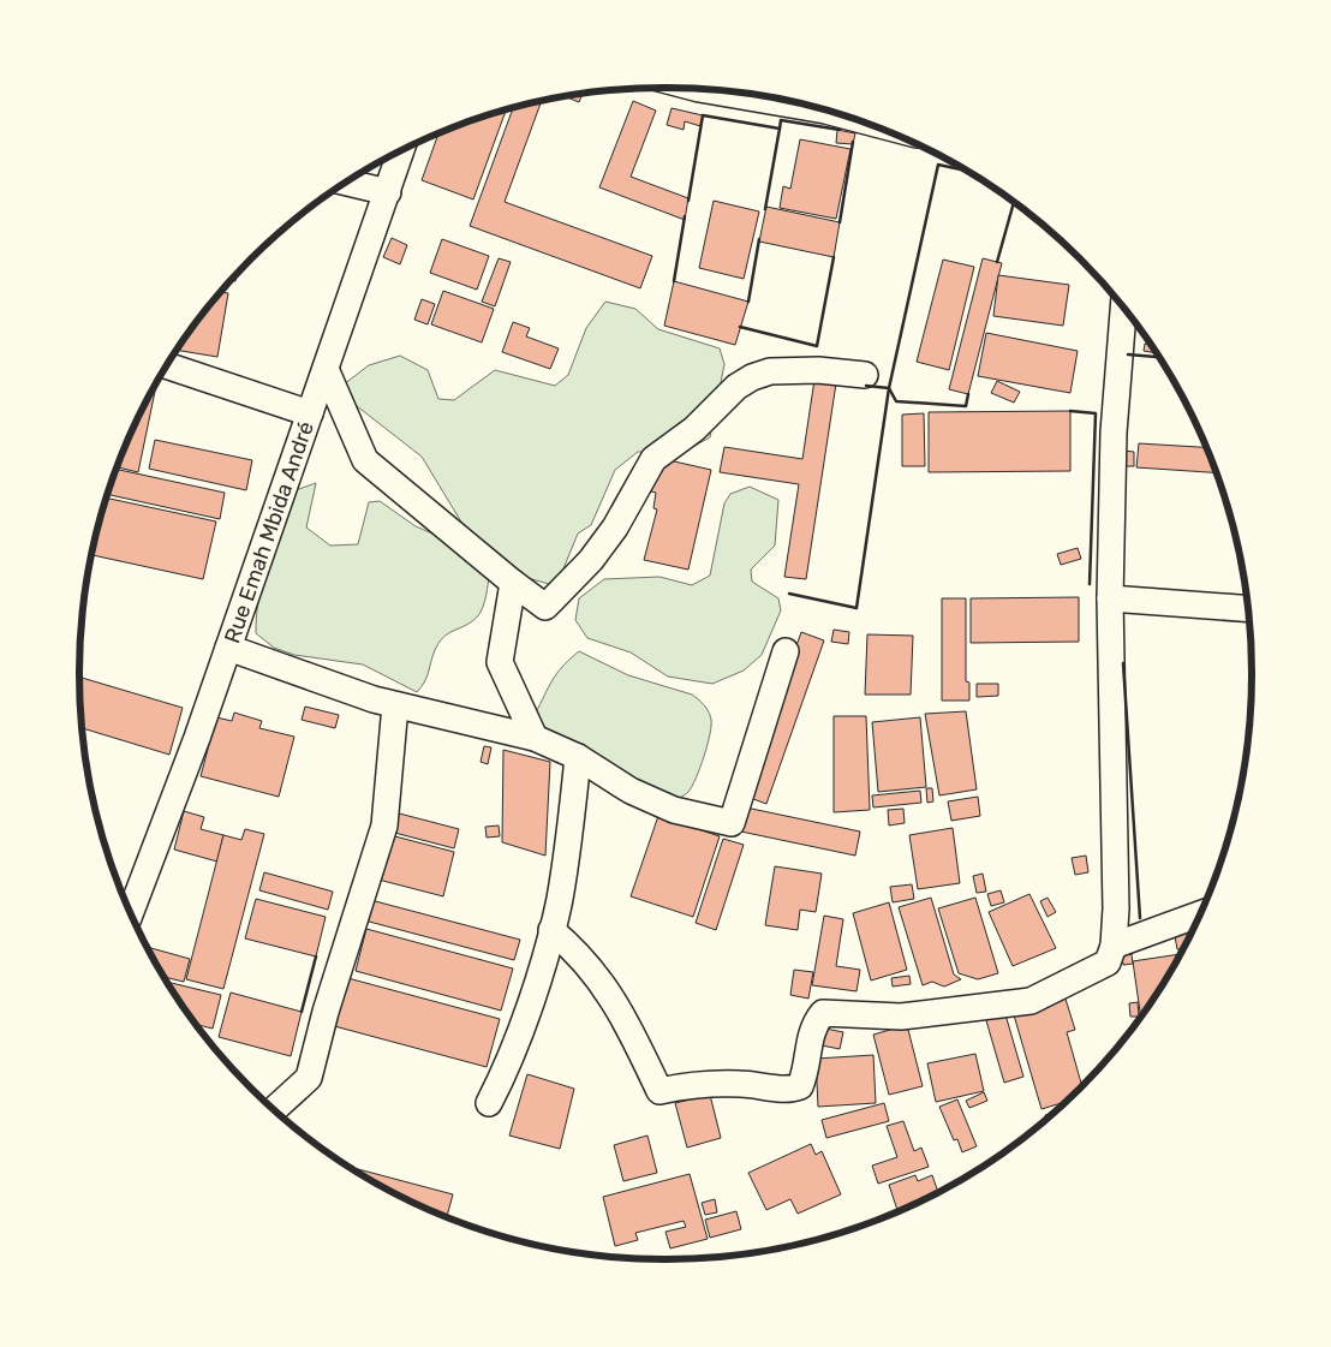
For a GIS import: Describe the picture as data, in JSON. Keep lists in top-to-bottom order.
{
  "streets": {
    "street": ["Rue Emah Mbida André"]
  }
}
